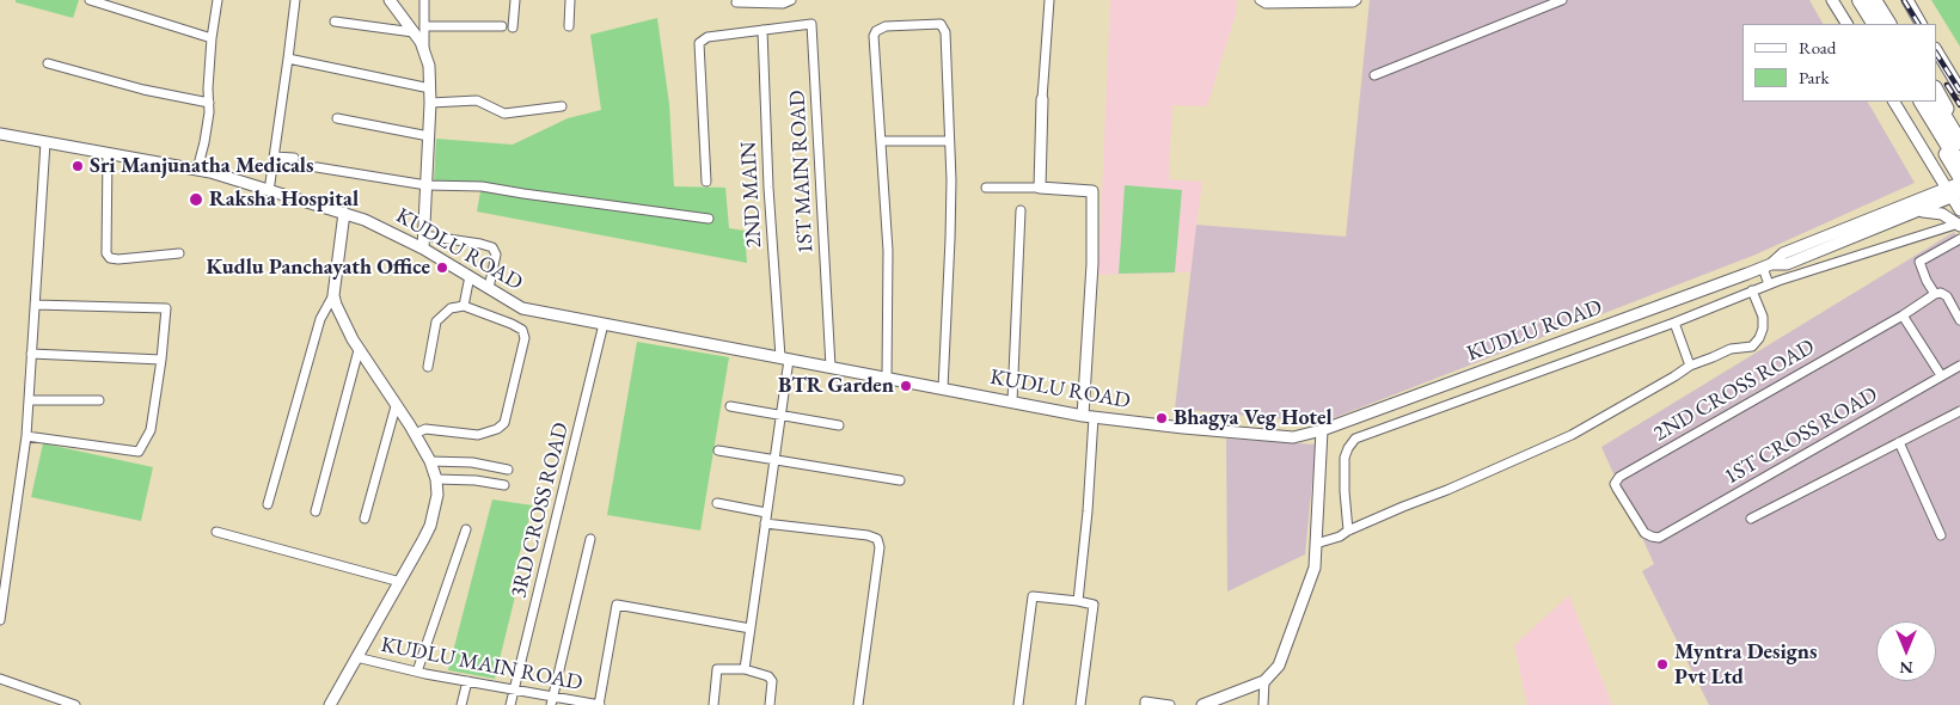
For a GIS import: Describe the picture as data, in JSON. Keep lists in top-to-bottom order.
{
  "streets": {
    "street": [
      "1ST MAIN ROAD",
      "2ND MAIN",
      "KUDLU ROAD",
      "2ND CROSS ROAD",
      "1ST CROSS ROAD",
      "3RD CROSS ROAD",
      "KUDLU MAIN ROAD"
    ]
  },
  "crossings": [
    ["1ST MAIN ROAD", "2ND MAIN"],
    ["1ST MAIN ROAD", "KUDLU ROAD"],
    ["2ND MAIN", "KUDLU ROAD"],
    ["KUDLU ROAD", "3RD CROSS ROAD"],
    ["2ND CROSS ROAD", "1ST CROSS ROAD"],
    ["3RD CROSS ROAD", "KUDLU MAIN ROAD"]
  ],
  "places": [
    "Sri Manjunatha Medicals",
    "Raksha Hospital",
    "Kudlu Panchayath Office",
    "BTR Garden",
    "Bhagya Veg Hotel",
    "Myntra Designs Pvt Ltd"
  ],
  "legend": ["Road", "Park"],
  "north": "bottom"
}
